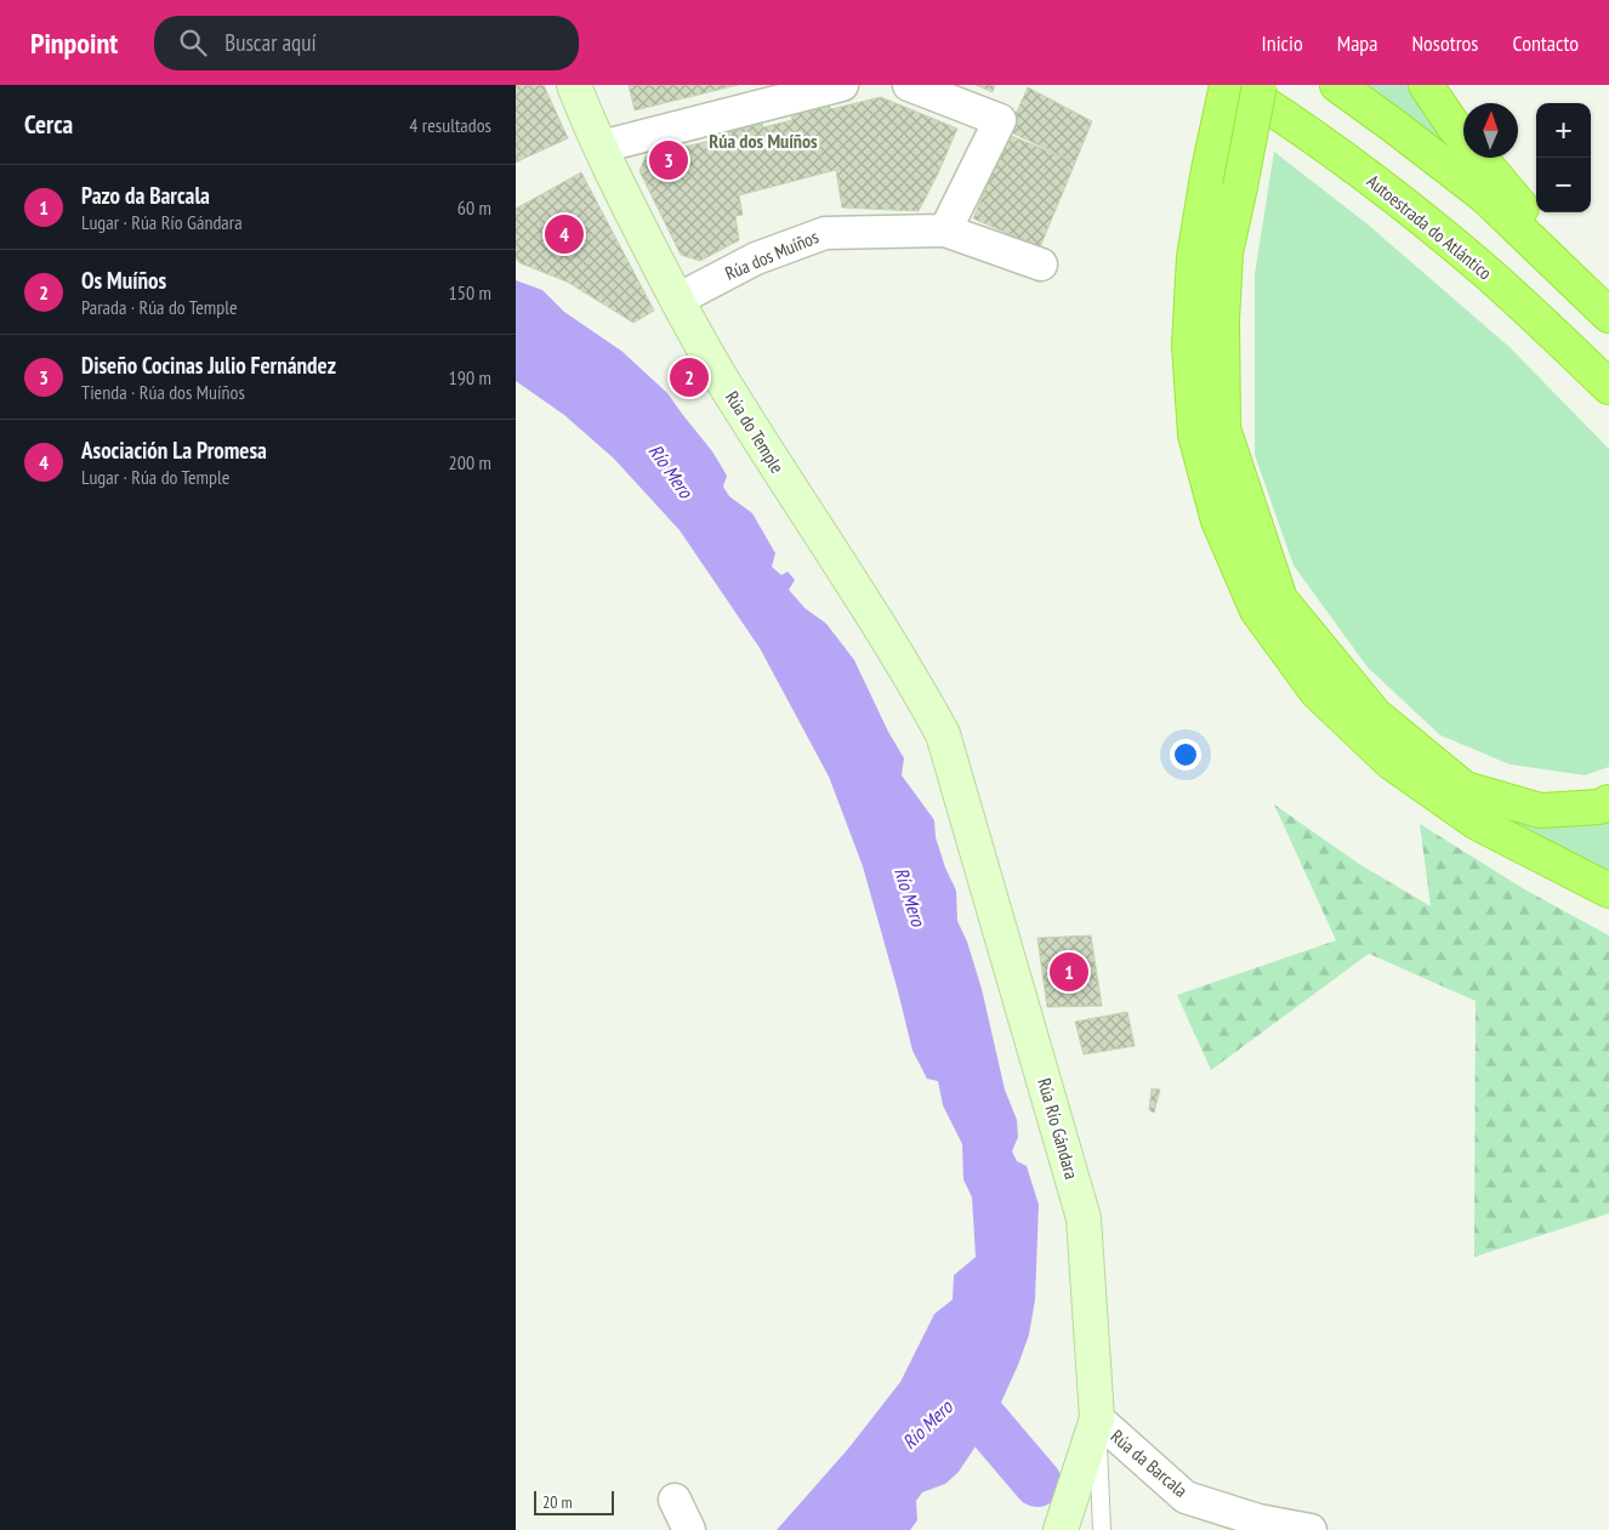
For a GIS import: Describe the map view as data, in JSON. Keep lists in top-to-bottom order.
{
  "streets": {
    "highway": ["Autoestrada do Atlántico"],
    "main road": ["Rúa do Temple", "Rúa Río Gándara"],
    "street": ["Rúa dos Muíños", "Rúa da Barcala"]
  },
  "crossings": [
    ["Rúa dos Muíños", "Rúa do Temple"],
    ["Rúa do Temple", "Rúa Río Gándara"],
    ["Rúa Río Gándara", "Rúa da Barcala"]
  ],
  "districts": ["Rúa dos Muíños"],
  "water": ["Río Mero"],
  "scale_bar": "20 m",
  "north": "top",
  "page": {
    "header": "Pinpoint",
    "search": "Buscar aquí",
    "nav": [
      "Inicio",
      "Mapa",
      "Nosotros",
      "Contacto"
    ],
    "heading": ["Cerca", "4 resultados"],
    "map_buttons": ["+", "−"],
    "pins": [
      "3",
      "4",
      "2",
      "1"
    ],
    "list": [
      {
        "mark": "1",
        "name": "Pazo da Barcala",
        "note": "Lugar · Rúa Río Gándara",
        "value": "60 m"
      },
      {
        "mark": "2",
        "name": "Os Muíños",
        "note": "Parada · Rúa do Temple",
        "value": "150 m"
      },
      {
        "mark": "3",
        "name": "Diseño Cocinas Julio Fernández",
        "note": "Tienda · Rúa dos Muíños",
        "value": "190 m"
      },
      {
        "mark": "4",
        "name": "Asociación La Promesa",
        "note": "Lugar · Rúa do Temple",
        "value": "200 m"
      }
    ],
    "scale": "20 m"
  }
}
